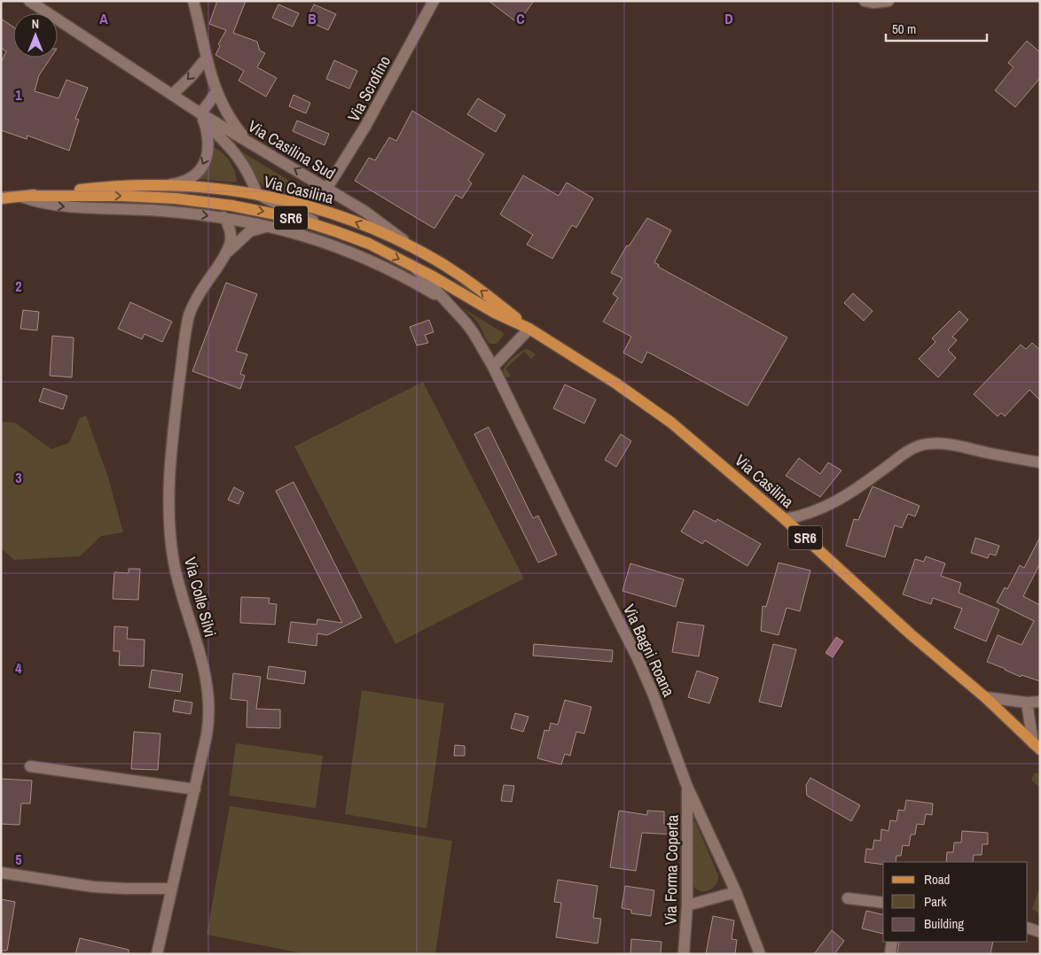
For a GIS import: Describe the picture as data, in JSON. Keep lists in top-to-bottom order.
{
  "streets": {
    "main road": ["Via Casilina", "SR6"],
    "street": [
      "Via Scrofino",
      "Via Casilina Sud",
      "Via Colle Silvi",
      "Via Bagni Roana",
      "Via Forma Coperta"
    ]
  },
  "crossings": [
    ["Via Scrofino", "Via Casilina Sud"],
    ["Via Casilina Sud", "Via Casilina"],
    ["Via Bagni Roana", "Via Forma Coperta"]
  ],
  "legend": ["Road", "Park", "Building"],
  "scale_bar": "50 m",
  "north": "top",
  "grid": {
    "columns": [
      "A",
      "B",
      "C",
      "D"
    ],
    "rows": [
      "1",
      "2",
      "3",
      "4",
      "5"
    ]
  }
}
